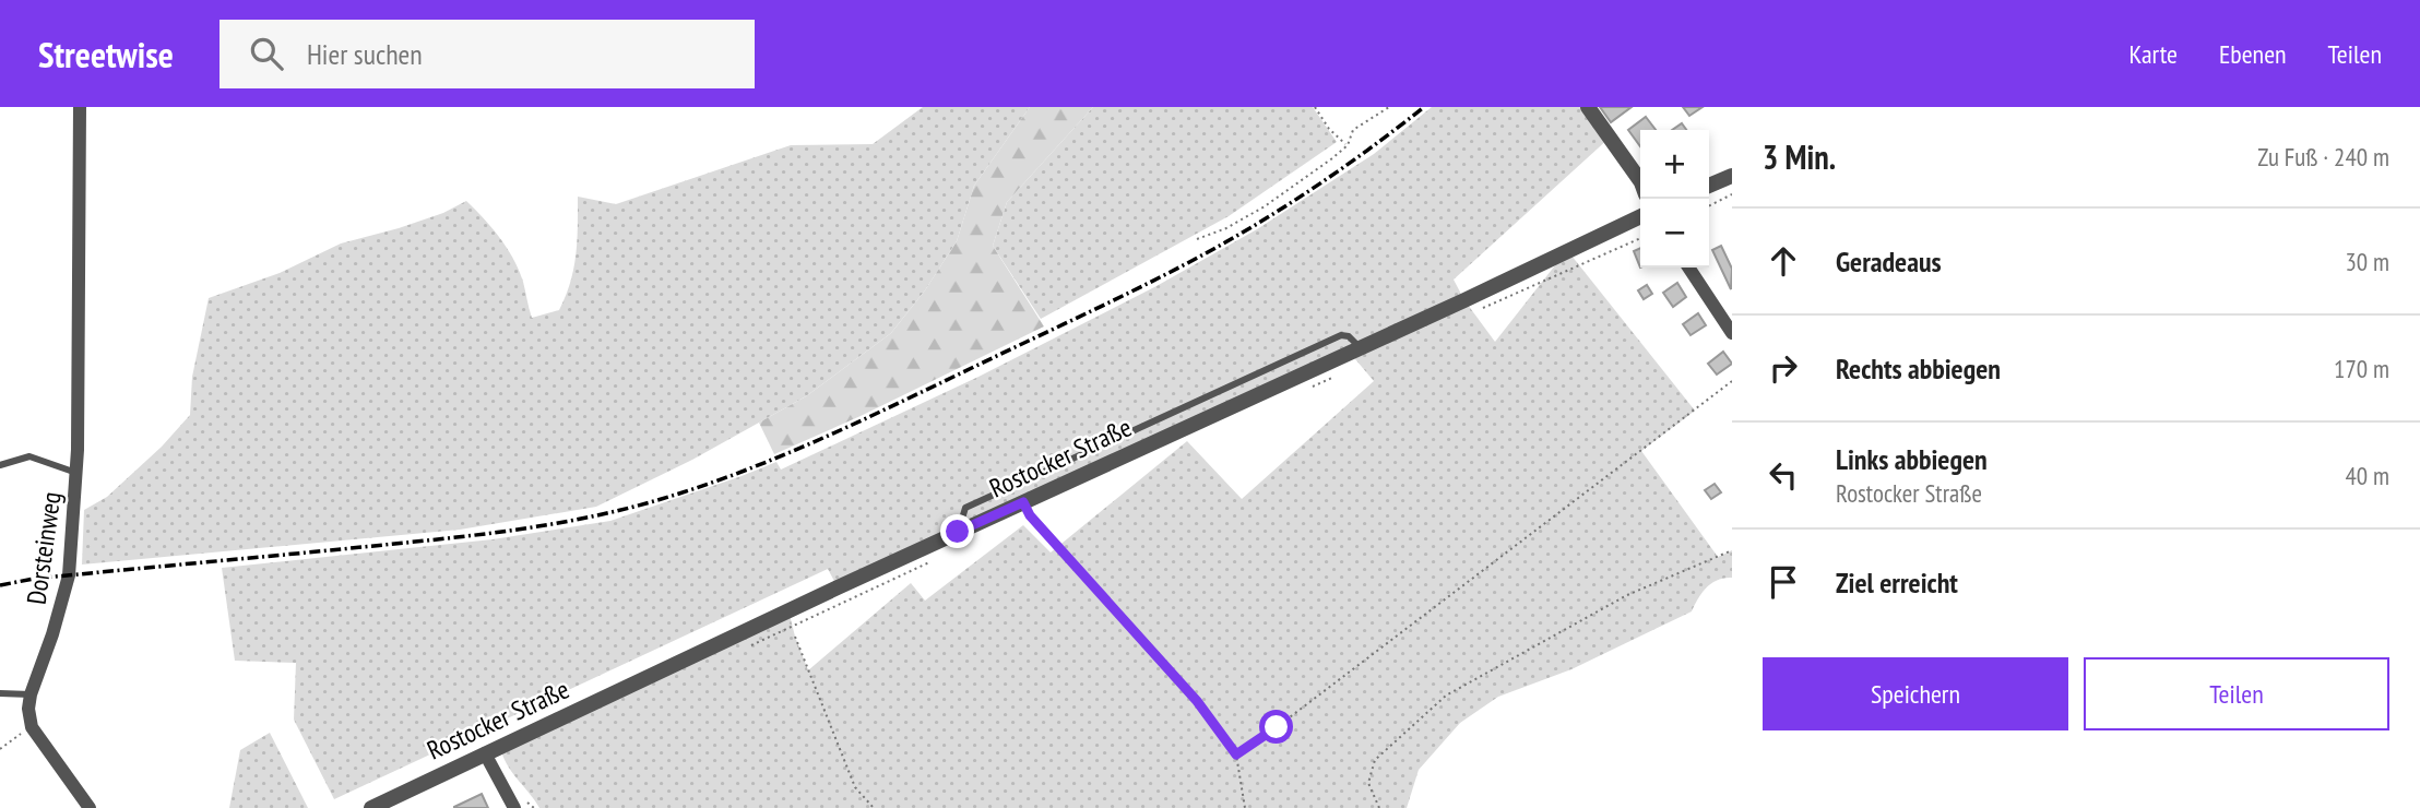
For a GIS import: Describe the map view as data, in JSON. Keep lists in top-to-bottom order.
{
  "streets": {
    "street": ["Rostocker Straße", "Dorsteinweg"]
  },
  "page": {
    "header": "Streetwise",
    "search": "Hier suchen",
    "nav": ["Karte", "Ebenen", "Teilen"],
    "heading": ["3 Min.", "Zu Fuß · 240 m"],
    "map_buttons": ["+", "−"],
    "list": [
      ["Geradeaus", "30 m"],
      ["Rechts abbiegen", "170 m"],
      ["Links abbiegen", "Rostocker Straße", "40 m"],
      "Ziel erreicht"
    ],
    "buttons": ["Speichern", "Teilen"]
  }
}
